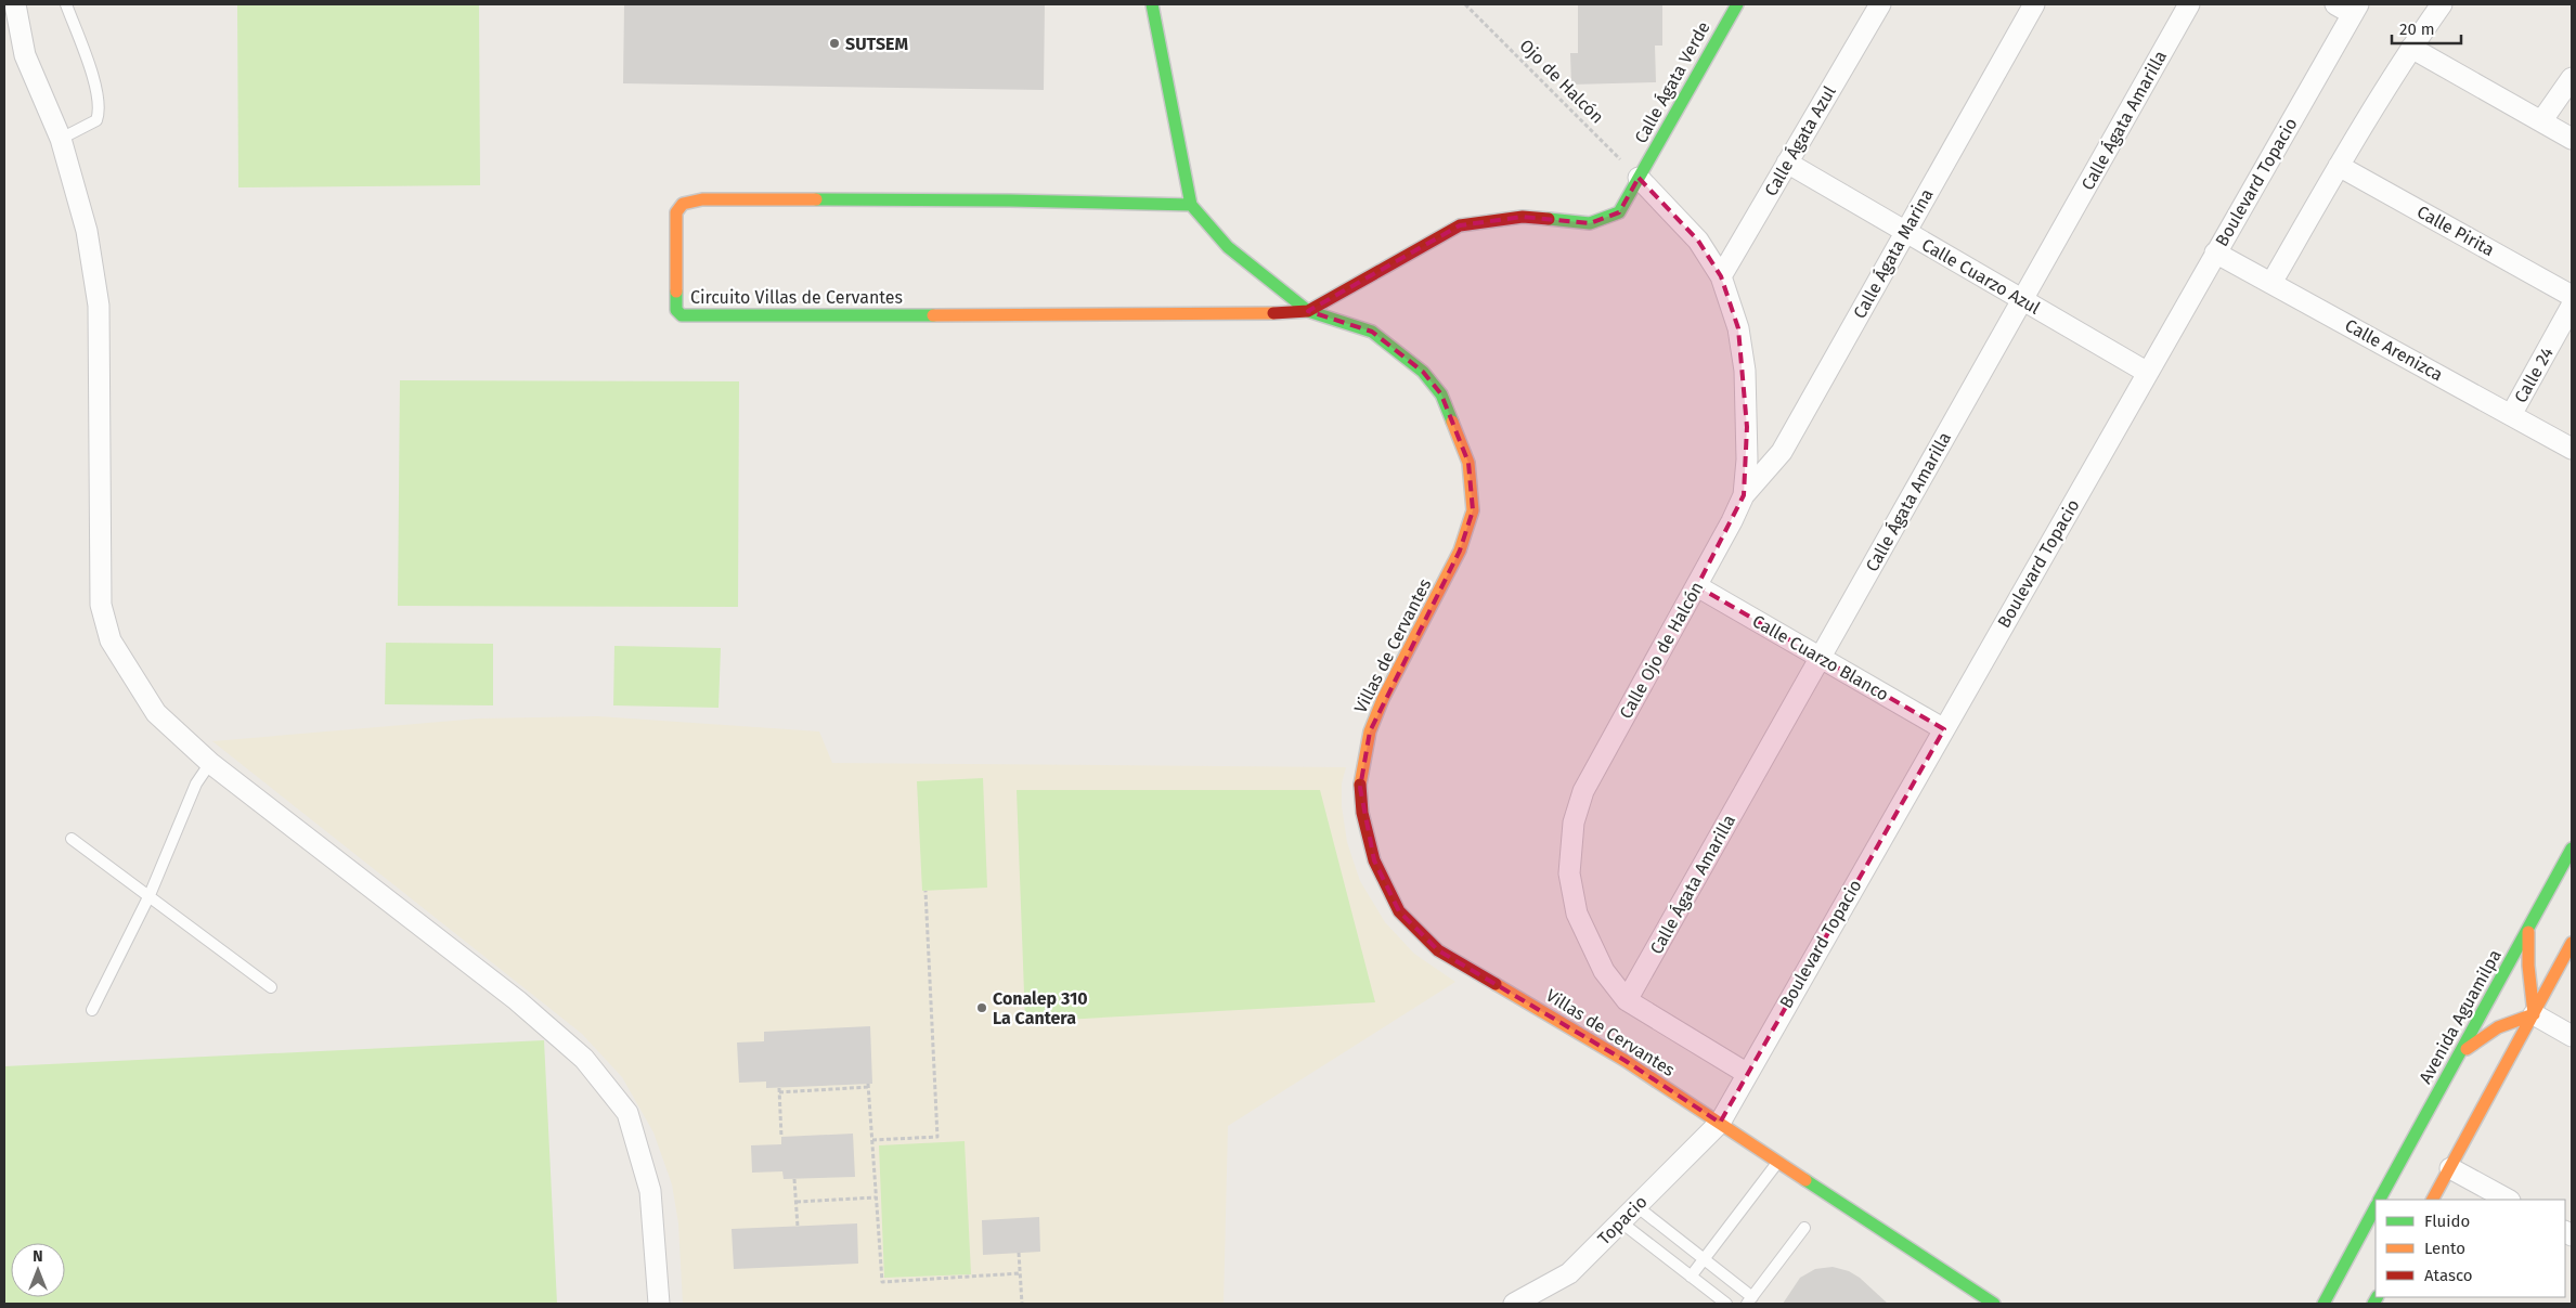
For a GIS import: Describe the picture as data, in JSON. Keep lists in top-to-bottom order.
{
  "streets": {
    "street": [
      "Calle Ágata Verde",
      "Calle Ágata Amarilla",
      "Calle Ágata Azul",
      "Boulevard Topacio",
      "Calle Pirita",
      "Calle Ágata Marina",
      "Calle Cuarzo Azul",
      "Circuito Villas de Cervantes",
      "Calle Arenizca",
      "Calle 24",
      "Villas de Cervantes",
      "Calle Ojo de Halcón",
      "Calle Cuarzo Blanco",
      "Avenida Aguamilpa",
      "Topacio"
    ],
    "path": ["Ojo de Halcón"]
  },
  "crossings": [
    ["Ojo de Halcón", "Calle Ágata Verde"],
    ["Ojo de Halcón", "Calle Ojo de Halcón"],
    ["Calle Ágata Verde", "Circuito Villas de Cervantes"],
    ["Calle Ágata Verde", "Villas de Cervantes"],
    ["Calle Ágata Verde", "Calle Ojo de Halcón"],
    ["Calle Ágata Amarilla", "Calle Cuarzo Azul"],
    ["Calle Ágata Amarilla", "Calle Ojo de Halcón"],
    ["Calle Ágata Amarilla", "Calle Cuarzo Blanco"],
    ["Calle Ágata Azul", "Calle Cuarzo Azul"],
    ["Calle Ágata Azul", "Calle Ojo de Halcón"],
    ["Boulevard Topacio", "Calle Cuarzo Azul"],
    ["Boulevard Topacio", "Calle Arenizca"],
    ["Boulevard Topacio", "Villas de Cervantes"],
    ["Boulevard Topacio", "Calle Ojo de Halcón"],
    ["Boulevard Topacio", "Calle Cuarzo Blanco"],
    ["Boulevard Topacio", "Topacio"],
    ["Calle Ágata Marina", "Calle Cuarzo Azul"],
    ["Calle Ágata Marina", "Calle Ojo de Halcón"],
    ["Circuito Villas de Cervantes", "Villas de Cervantes"],
    ["Calle Arenizca", "Calle 24"],
    ["Villas de Cervantes", "Topacio"],
    ["Calle Ojo de Halcón", "Calle Cuarzo Blanco"]
  ],
  "places": ["SUTSEM", "Conalep 310 La Cantera"],
  "legend": ["Fluido", "Lento", "Atasco"],
  "scale_bar": "20 m",
  "north": "top"
}
